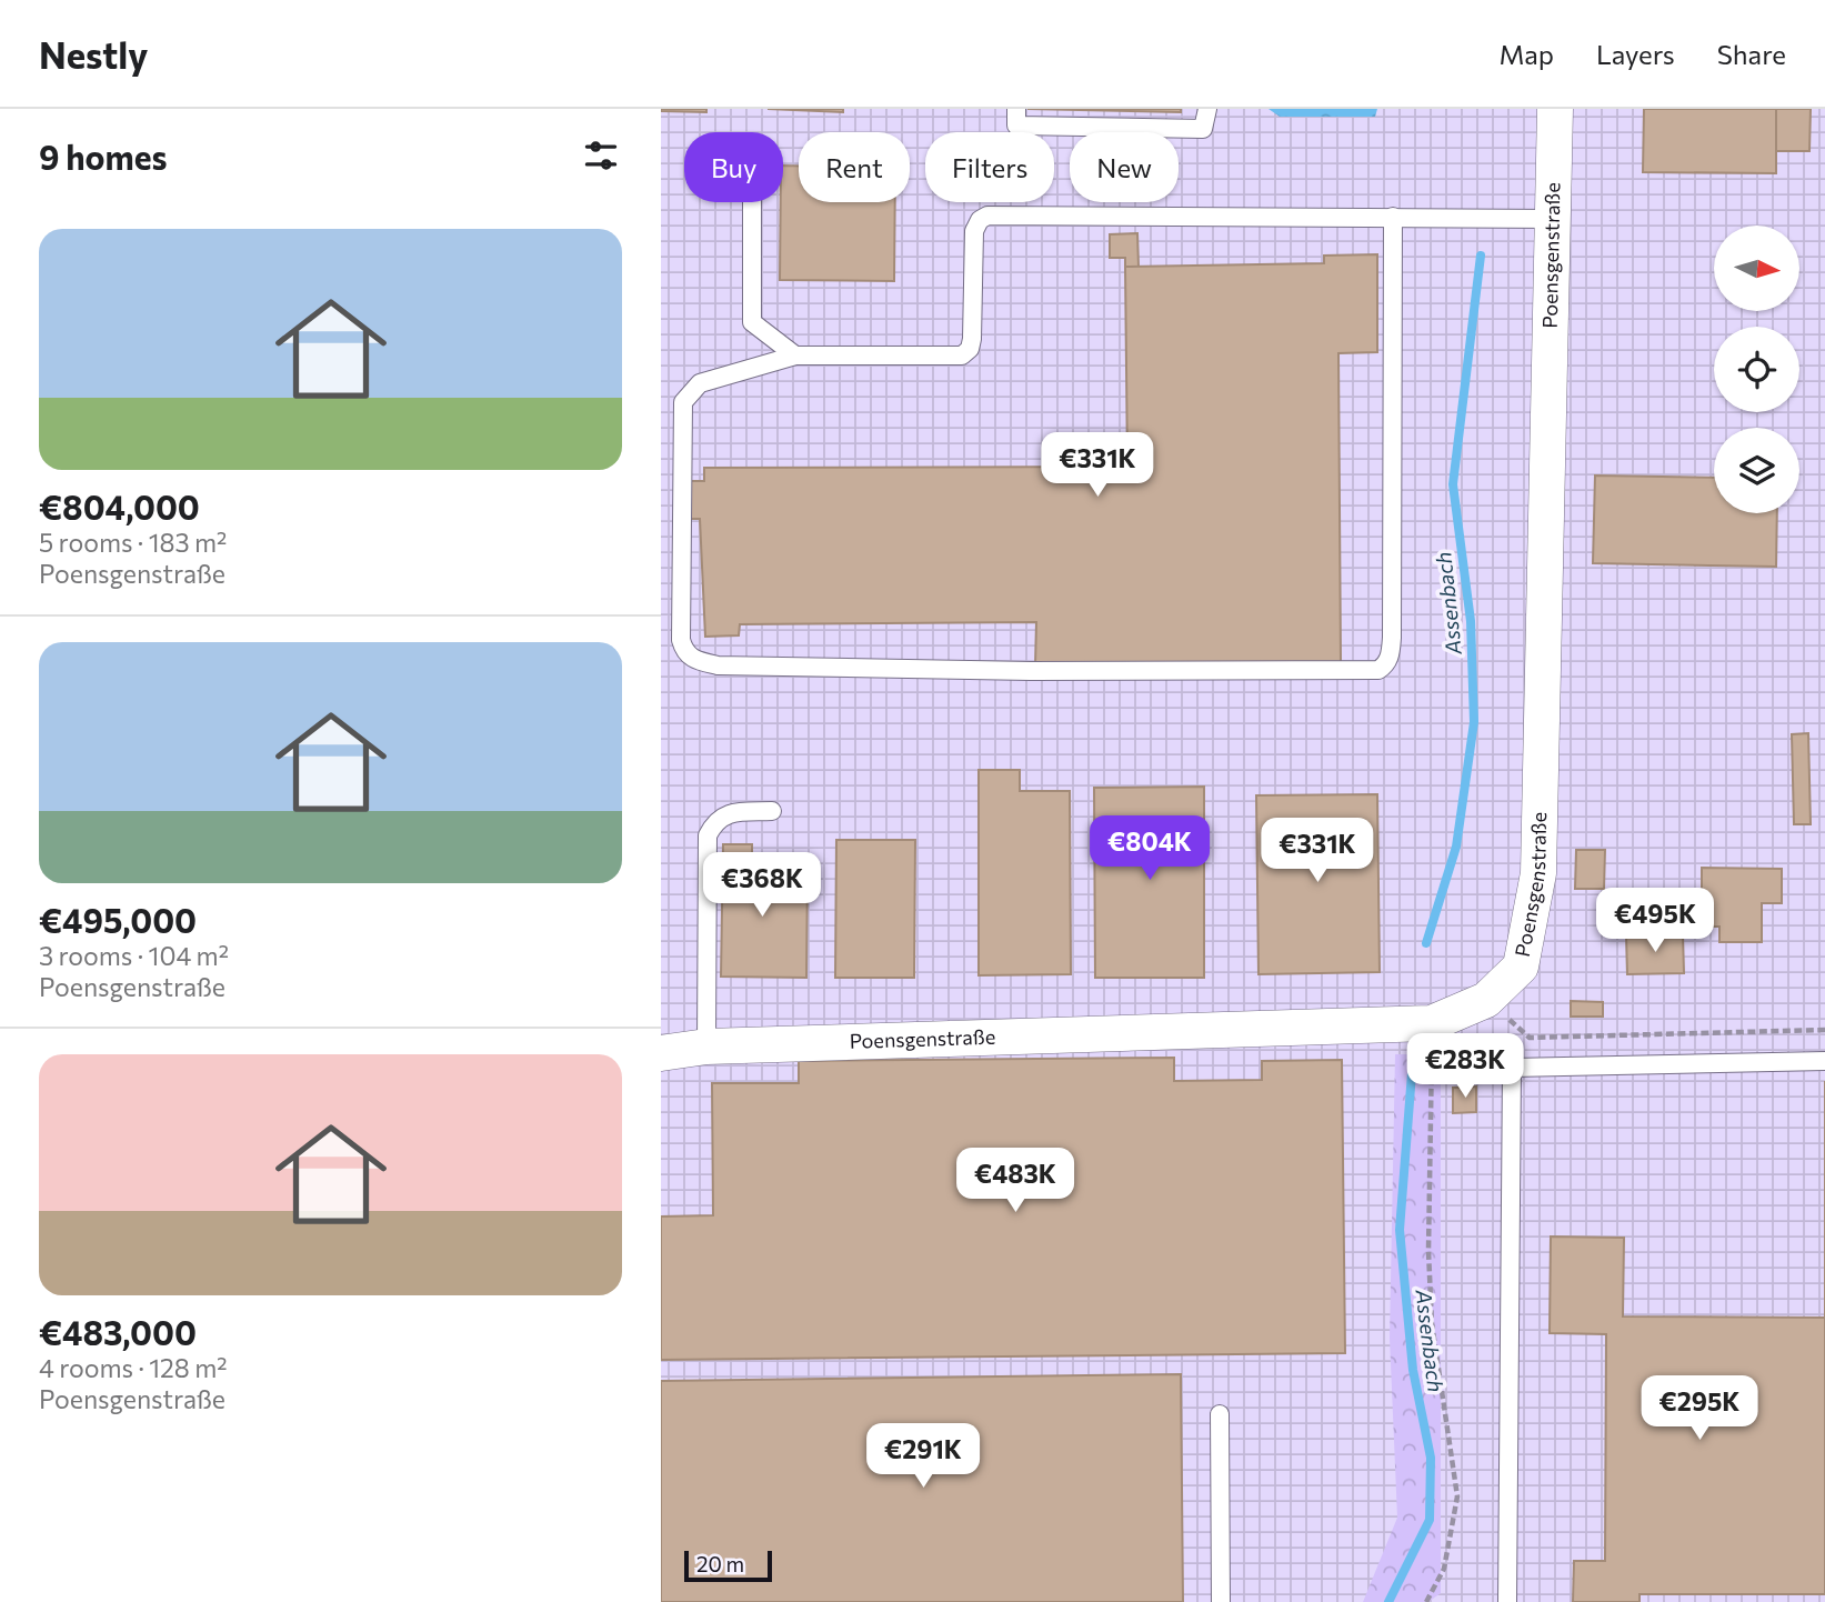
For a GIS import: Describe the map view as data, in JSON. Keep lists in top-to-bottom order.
{
  "streets": {
    "street": ["Poensgenstraße"]
  },
  "water": ["Assenbach"],
  "scale_bar": "20 m",
  "north": "right",
  "page": {
    "header": "Nestly",
    "nav": ["Map", "Layers", "Share"],
    "heading": "9 homes",
    "chip": [
      "Buy",
      "Rent",
      "Filters",
      "New"
    ],
    "list": [
      {
        "name": "€804,000",
        "note": "5 rooms · 183 m² · Poensgenstraße"
      },
      {
        "name": "€495,000",
        "note": "3 rooms · 104 m² · Poensgenstraße"
      },
      {
        "name": "€483,000",
        "note": "4 rooms · 128 m² · Poensgenstraße"
      }
    ],
    "price": [
      "€331K",
      "€804K",
      "€331K",
      "€368K",
      "€495K",
      "€283K",
      "€483K",
      "€295K",
      "€291K"
    ],
    "scale": "20 m"
  }
}
